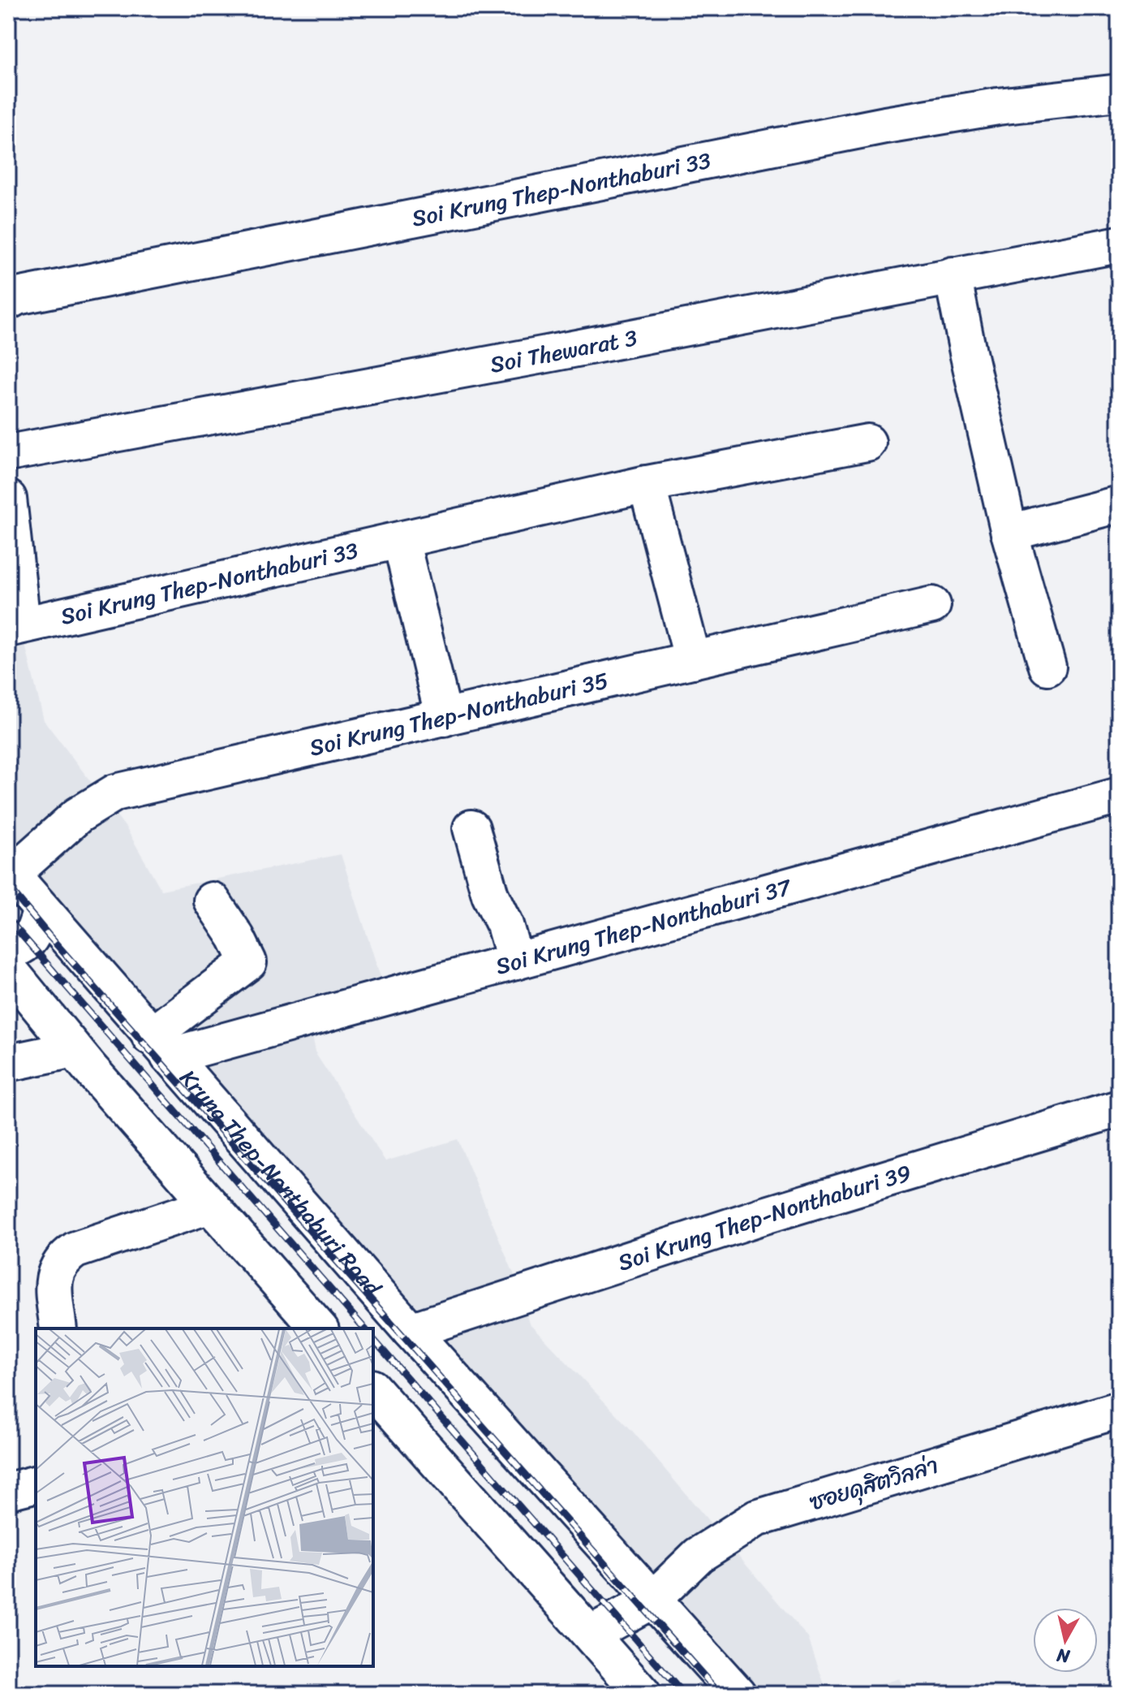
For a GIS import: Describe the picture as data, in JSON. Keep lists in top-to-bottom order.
{
  "streets": {
    "street": [
      "Soi Krung Thep-Nonthaburi 33",
      "Soi Thewarat 3",
      "Soi Krung Thep-Nonthaburi 35",
      "Soi Krung Thep-Nonthaburi 37",
      "Krung Thep-Nonthaburi Road",
      "Soi Krung Thep-Nonthaburi 39",
      "ซอยดุสิตวิลล่า"
    ]
  },
  "crossings": [
    ["Soi Krung Thep-Nonthaburi 35", "Krung Thep-Nonthaburi Road"],
    ["Soi Krung Thep-Nonthaburi 37", "Krung Thep-Nonthaburi Road"],
    ["Krung Thep-Nonthaburi Road", "Soi Krung Thep-Nonthaburi 39"],
    ["Krung Thep-Nonthaburi Road", "ซอยดุสิตวิลล่า"]
  ],
  "north": "bottom"
}
